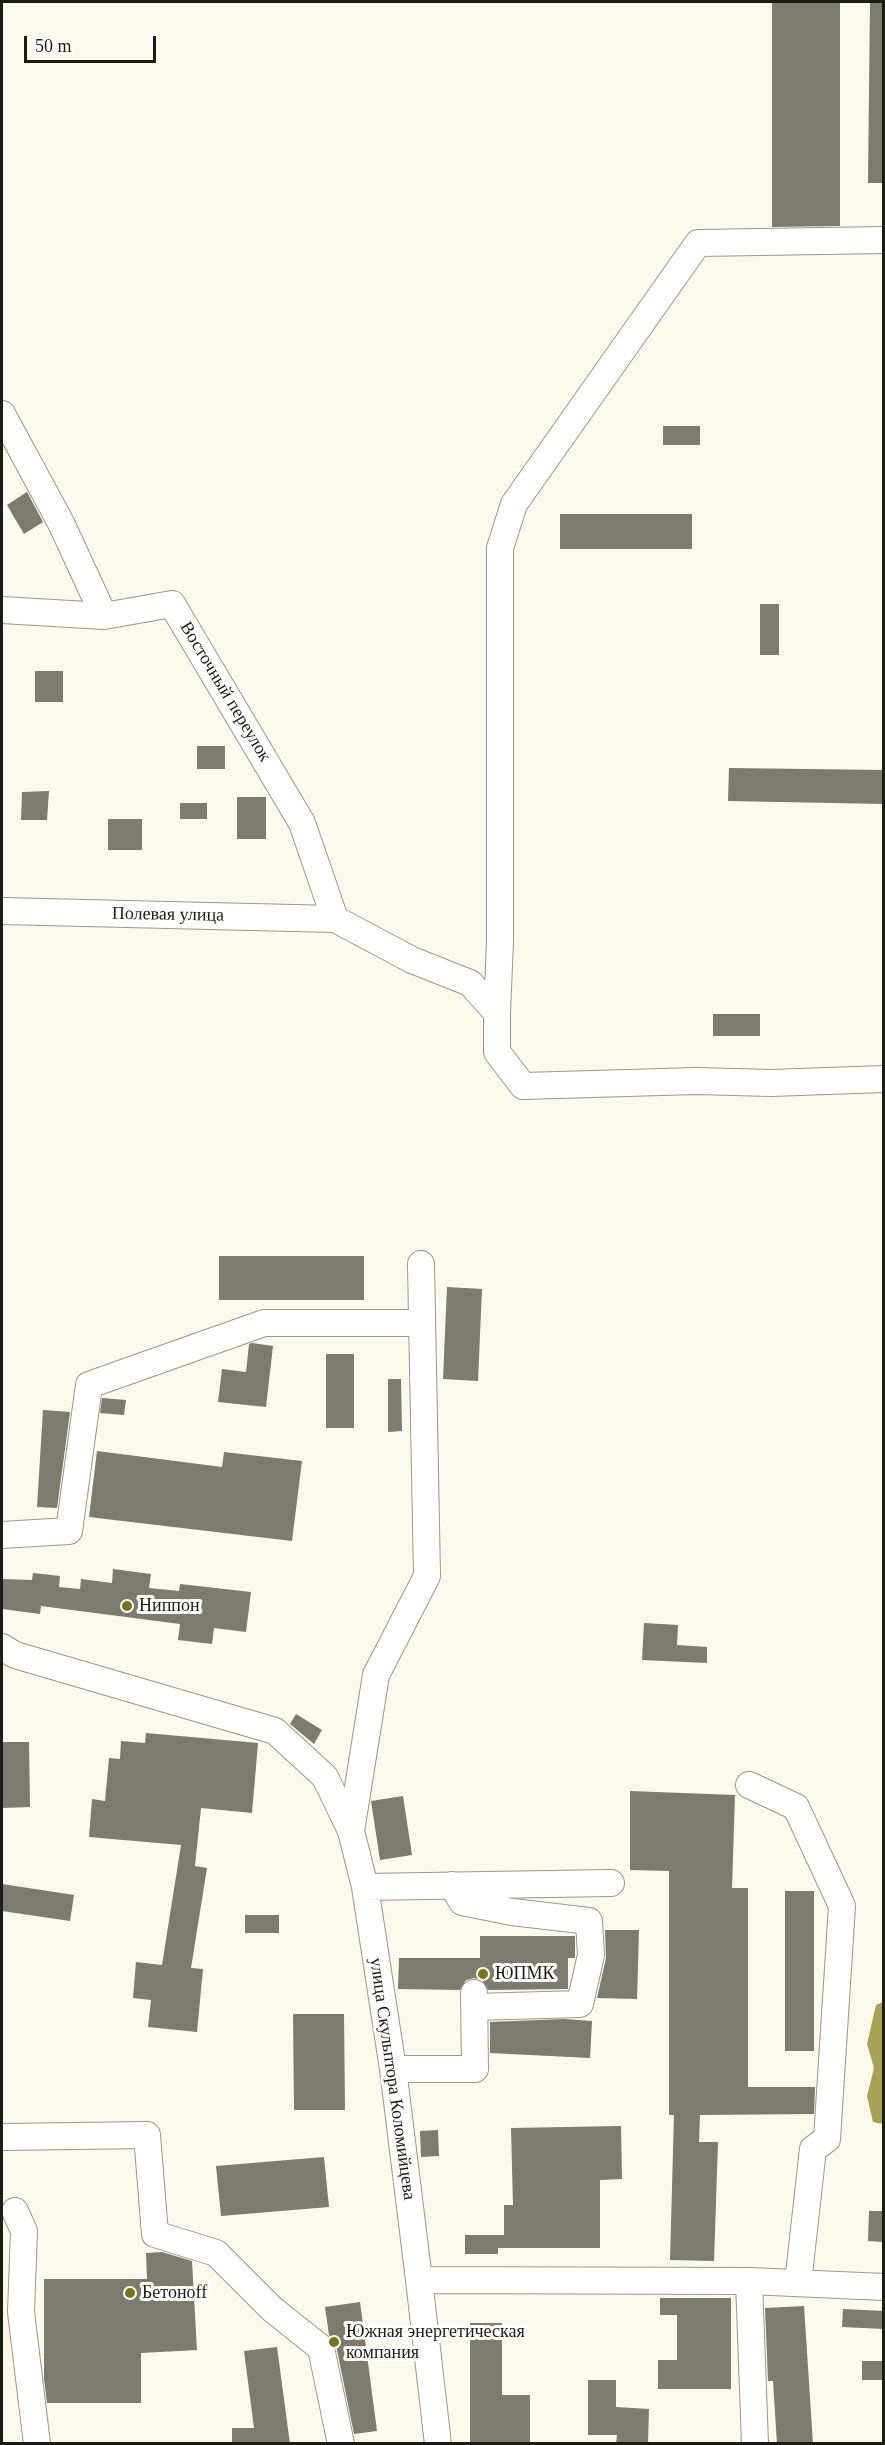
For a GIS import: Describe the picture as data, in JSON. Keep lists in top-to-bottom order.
{
  "streets": {
    "street": ["Восточный переулок", "Полевая улица", "улица Скульптора Коломийцева"]
  },
  "crossings": [
    ["Восточный переулок", "Полевая улица"]
  ],
  "places": [
    "Ниппон",
    "ЮПМК",
    "Бетонoff",
    "Южная энергетическая компания"
  ],
  "scale_bar": "50 m"
}
